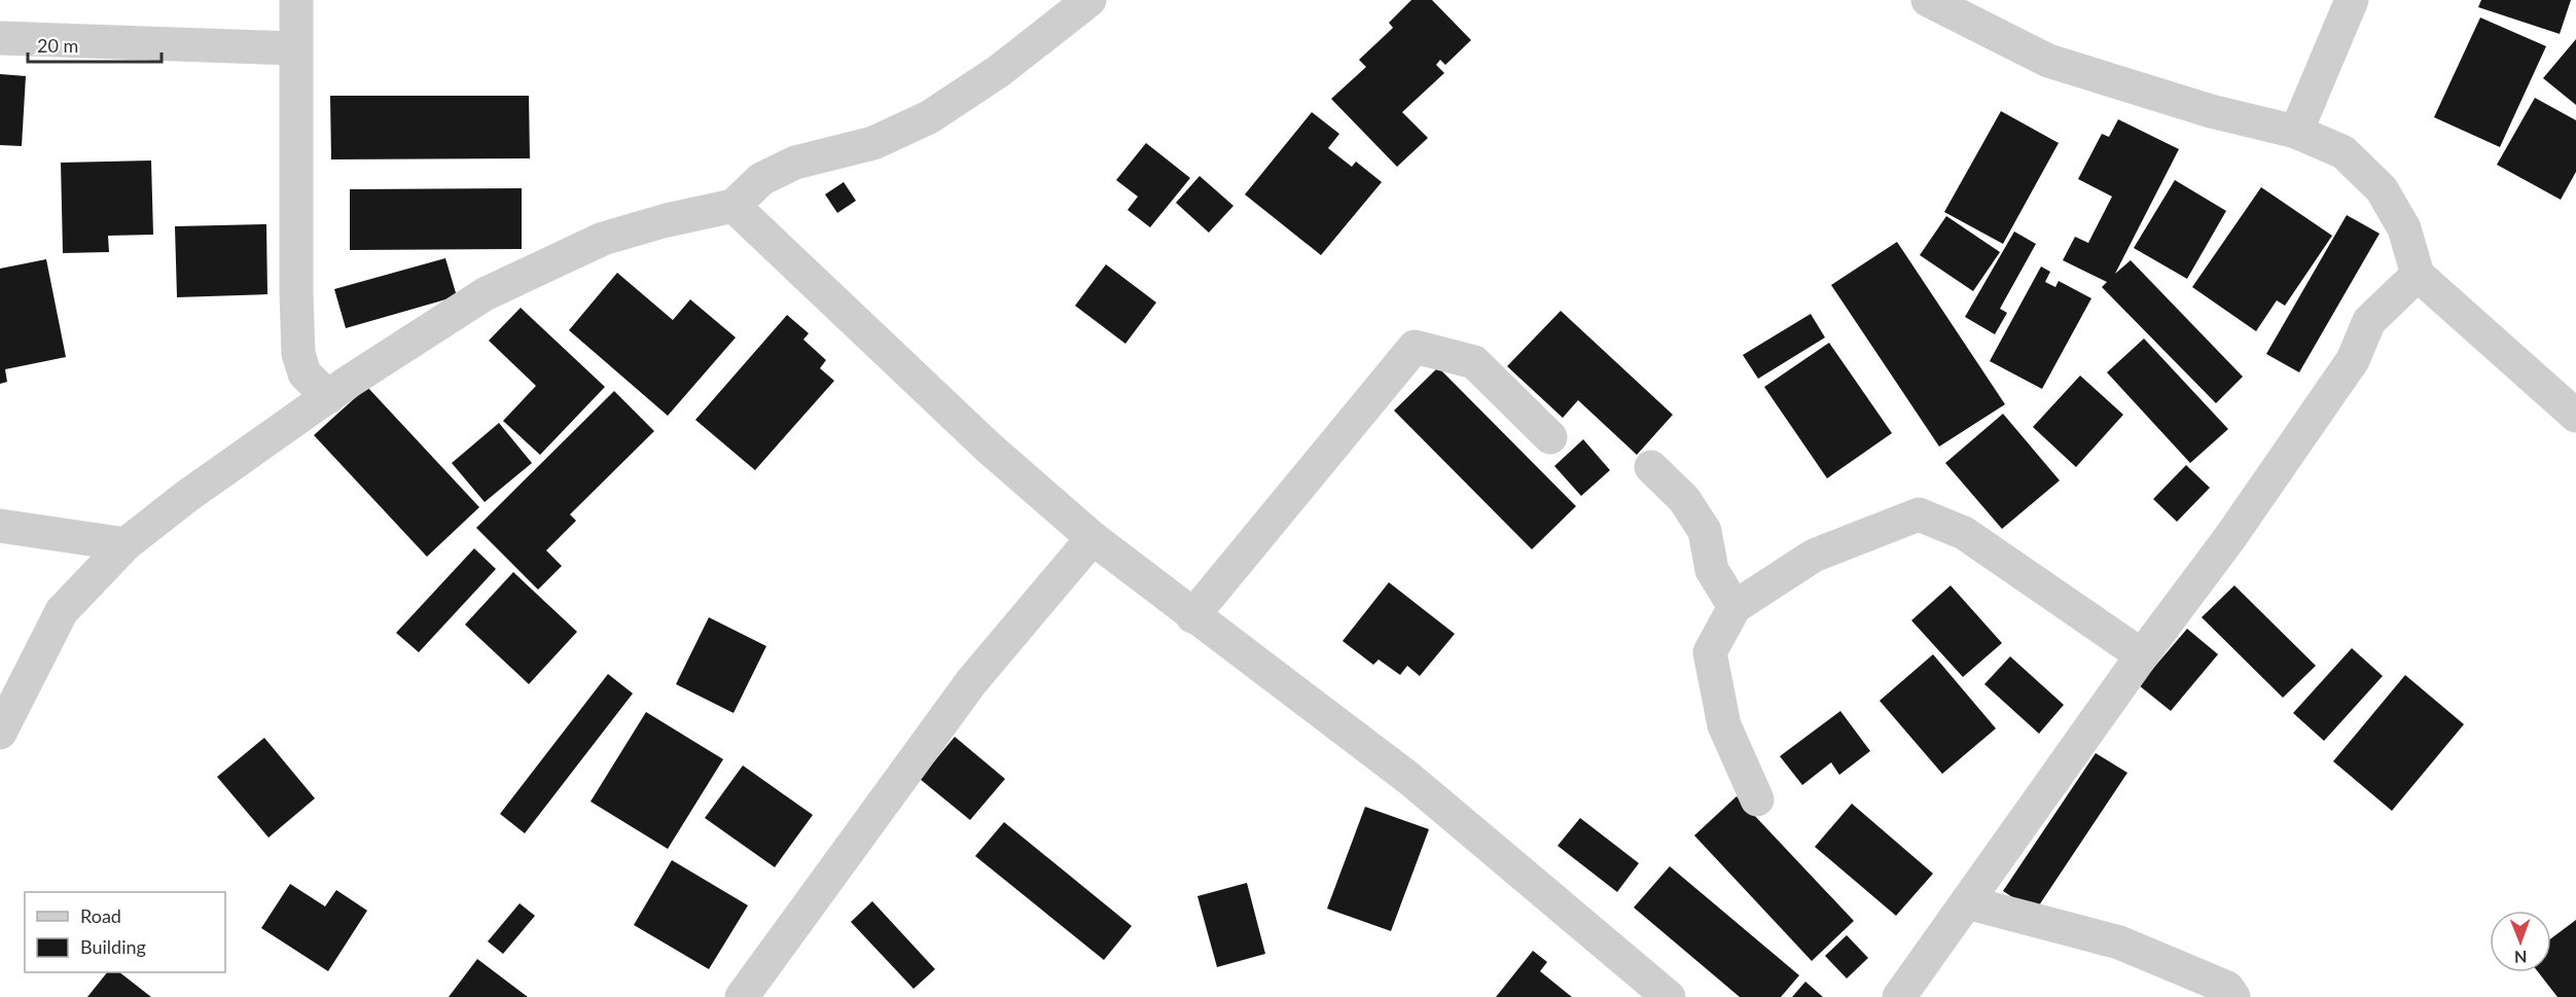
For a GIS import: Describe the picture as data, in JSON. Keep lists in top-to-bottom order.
{
  "legend": ["Road", "Building"],
  "scale_bar": "20 m",
  "north": "bottom"
}
